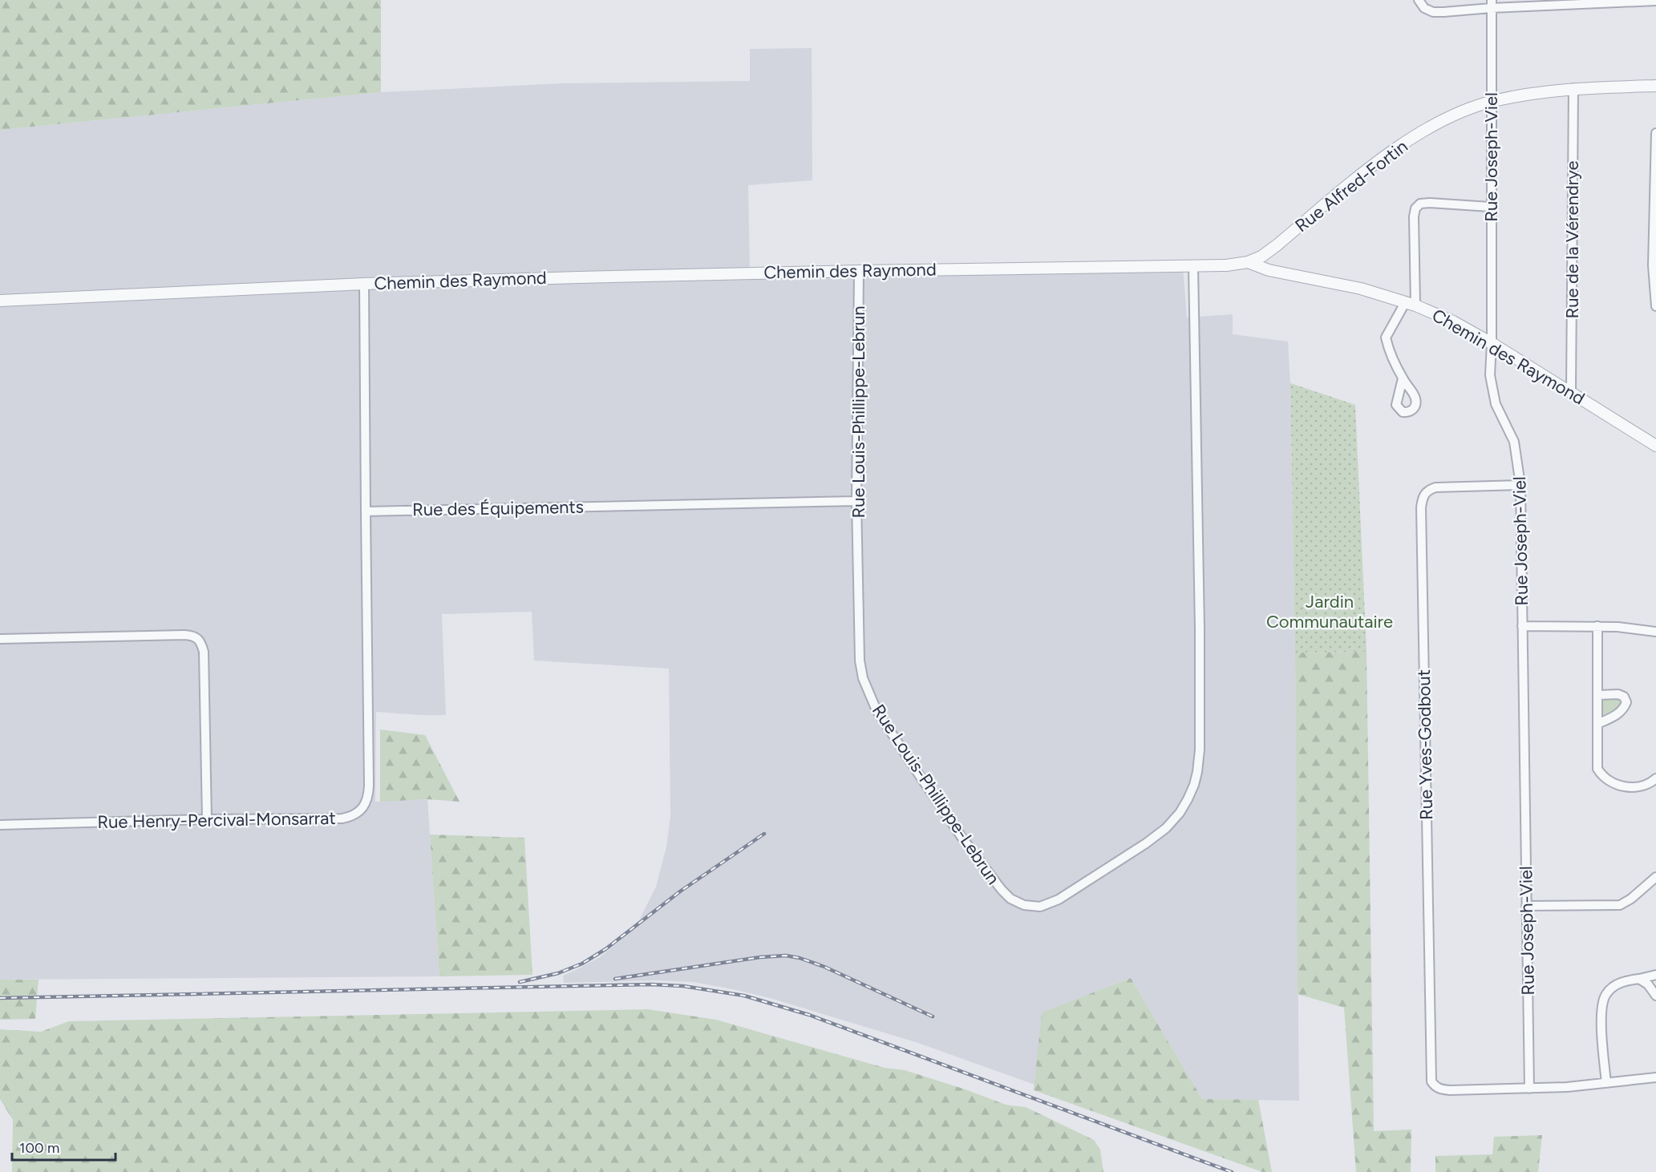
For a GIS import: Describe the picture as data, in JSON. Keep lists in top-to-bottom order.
{
  "streets": {
    "street": [
      "Rue Joseph-Viel",
      "Rue Alfred-Fortin",
      "Rue de la Vérendrye",
      "Chemin des Raymond",
      "Rue Louis-Phillippe-Lebrun",
      "Rue des Équipements",
      "Rue Yves-Godbout",
      "Rue Henry-Percival-Monsarrat"
    ]
  },
  "crossings": [
    ["Rue Joseph-Viel", "Rue Alfred-Fortin"],
    ["Rue Joseph-Viel", "Chemin des Raymond"],
    ["Rue Joseph-Viel", "Rue Yves-Godbout"],
    ["Rue Alfred-Fortin", "Rue de la Vérendrye"],
    ["Rue Alfred-Fortin", "Chemin des Raymond"],
    ["Rue de la Vérendrye", "Chemin des Raymond"],
    ["Chemin des Raymond", "Rue Louis-Phillippe-Lebrun"],
    ["Rue Louis-Phillippe-Lebrun", "Rue des Équipements"],
    ["Rue des Équipements", "Rue Henry-Percival-Monsarrat"]
  ],
  "parks": ["Jardin Communautaire"],
  "scale_bar": "100 m"
}
